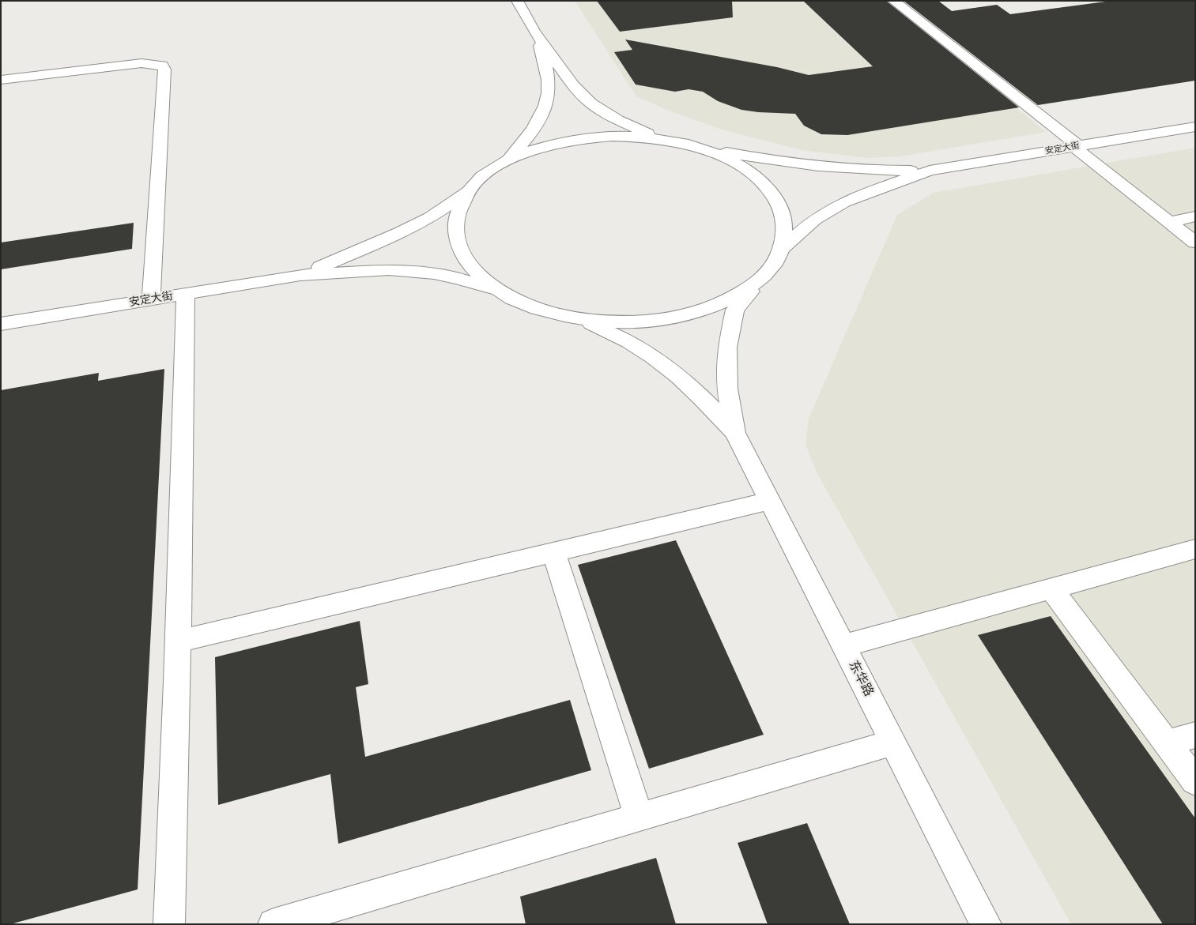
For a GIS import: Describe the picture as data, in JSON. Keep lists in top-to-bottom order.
{
  "streets": {
    "street": ["安定大街", "东华路"]
  }
}
